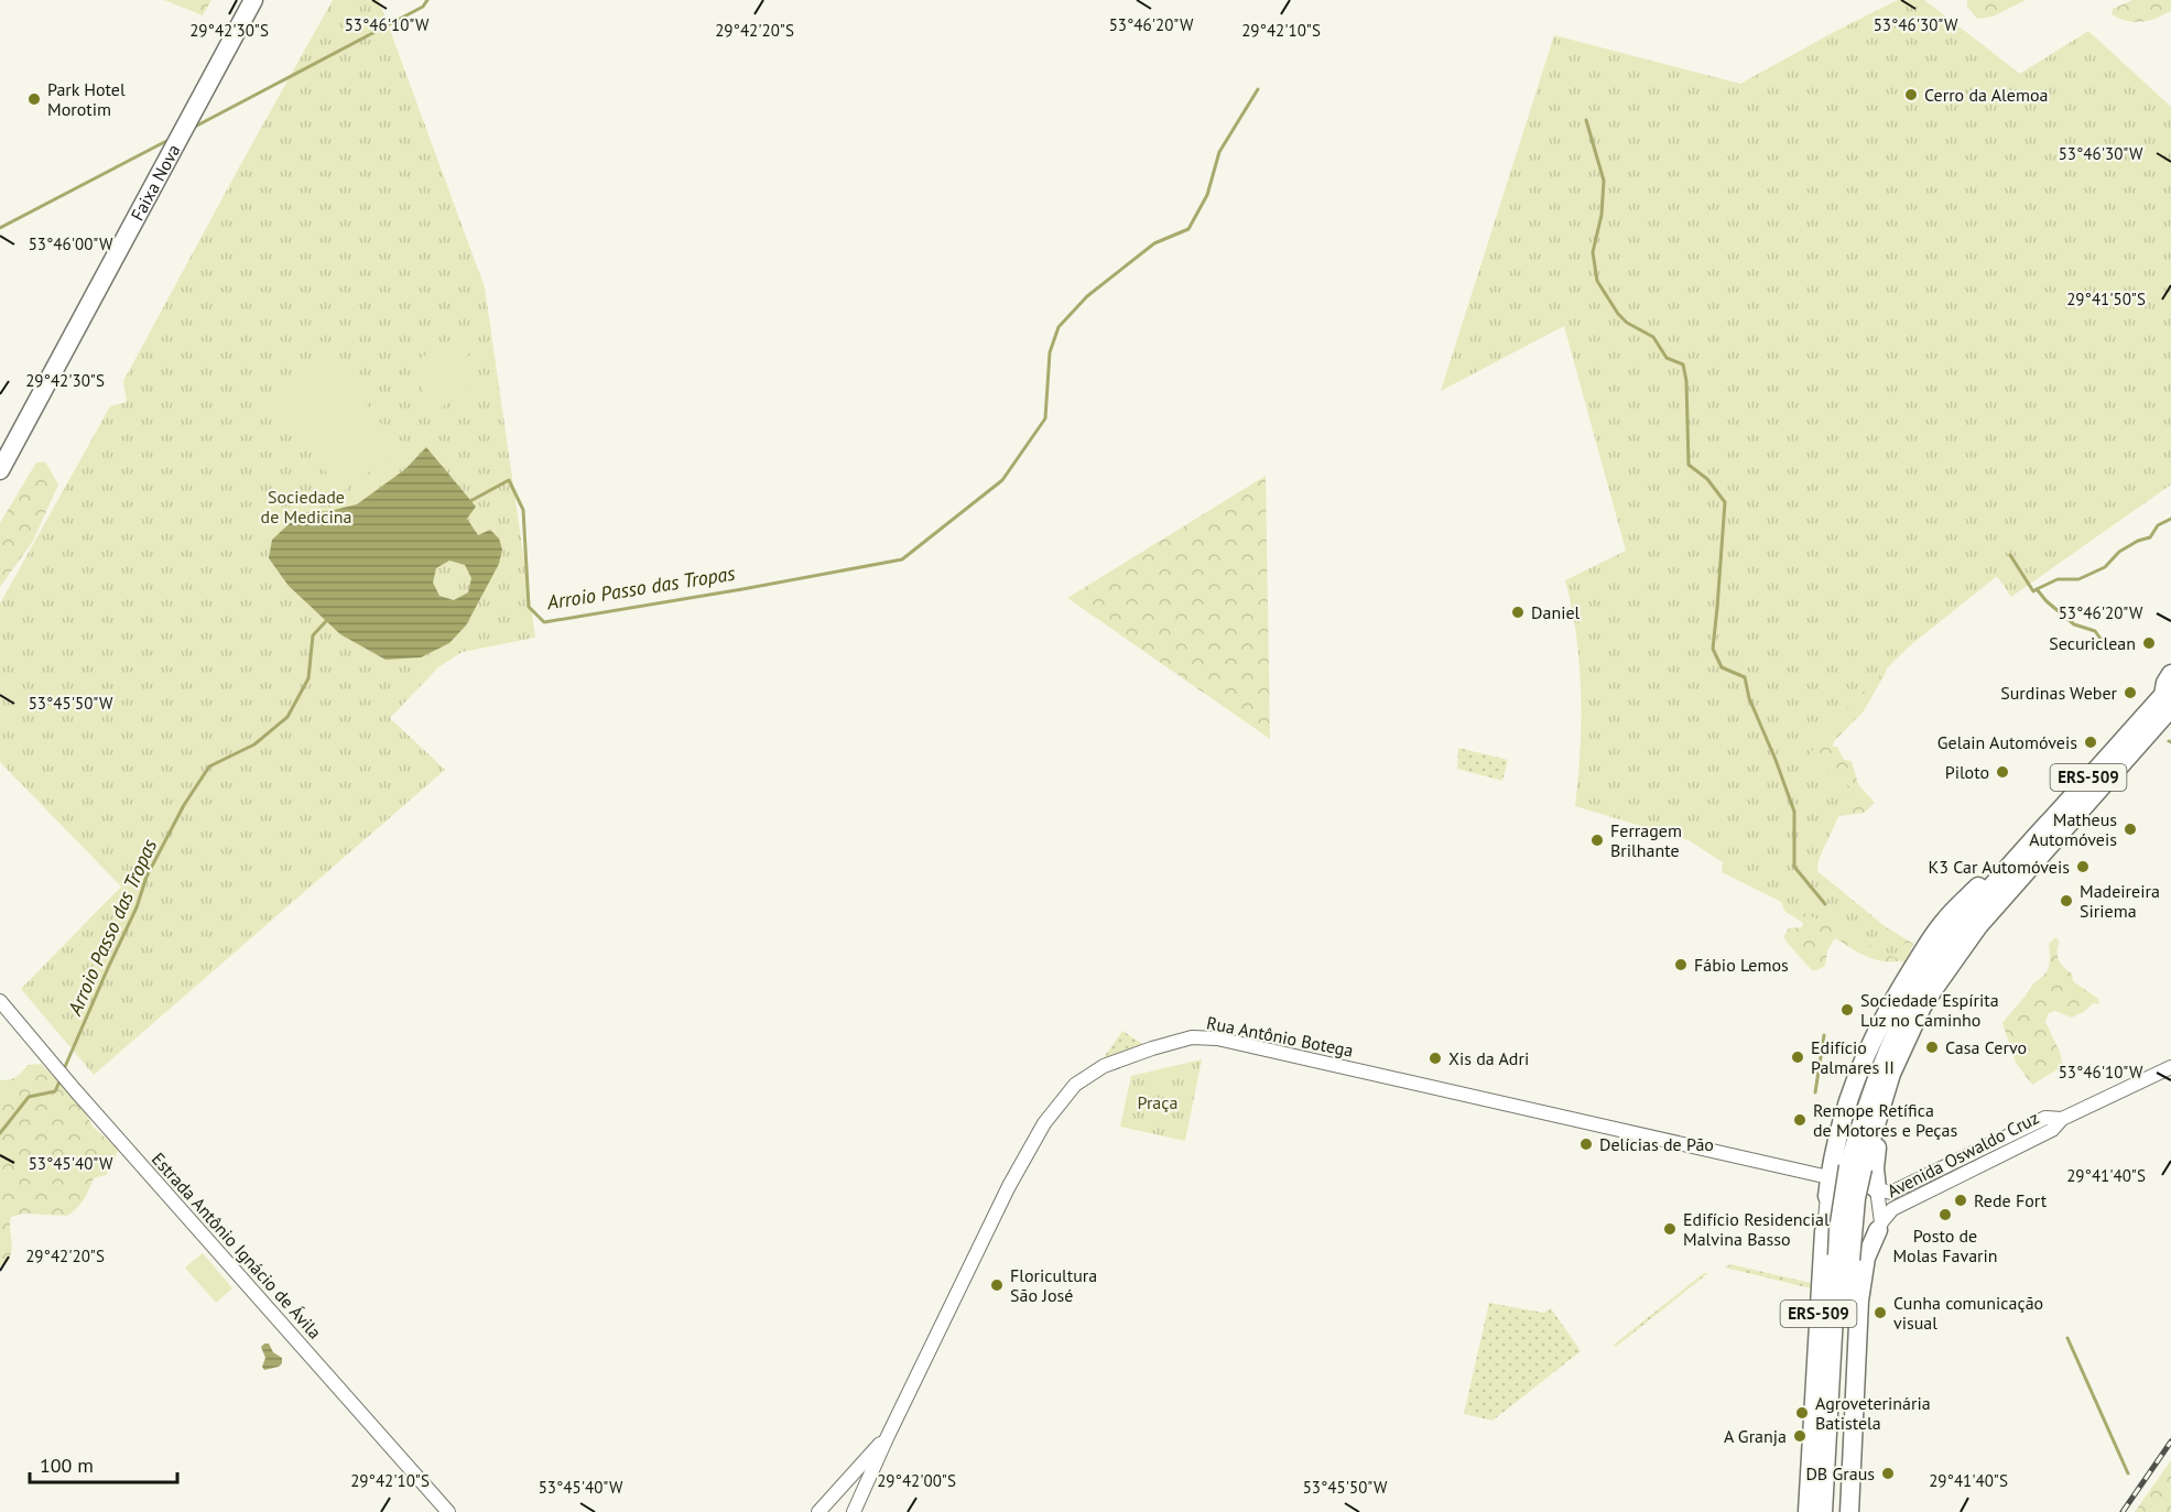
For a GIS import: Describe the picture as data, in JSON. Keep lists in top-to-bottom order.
{
  "streets": {
    "highway": ["Faixa Nova", "ERS-509"],
    "street": ["Rua Antônio Botega", "Avenida Oswaldo Cruz", "Estrada Antônio Ignácio de Ávila"]
  },
  "crossings": [
    ["ERS-509", "Rua Antônio Botega"],
    ["ERS-509", "Avenida Oswaldo Cruz"],
    ["Rua Antônio Botega", "Avenida Oswaldo Cruz"]
  ],
  "water": ["Arroio Passo das Tropas"],
  "parks": ["Sociedade de Medicina", "Praça"],
  "places": [
    "Cerro da Alemoa",
    "Park Hotel Morotim",
    "Daniel",
    "Securiclean",
    "Surdinas Weber",
    "Gelain Automóveis",
    "Piloto",
    "Matheus Automóveis",
    "Ferragem Brilhante",
    "K3 Car Automóveis",
    "Madeireira Siriema",
    "Fábio Lemos",
    "Sociedade Espírita Luz no Caminho",
    "Casa Cervo",
    "Edifício Palmares II",
    "Xis da Adri",
    "Remope Retífica de Motores e Peças",
    "Delícias de Pão",
    "Rede Fort",
    "Posto de Molas Favarin",
    "Edifício Residencial Malvina Basso",
    "Floricultura São José",
    "Cunha comunicação visual",
    "Agroveterinária Batistela",
    "A Granja",
    "DB Graus"
  ],
  "scale_bar": "100 m",
  "coordinates": [
    "53°46'30\"W",
    "53°46'10\"W",
    "53°46'20\"W",
    "29°42'30\"S",
    "29°42'20\"S",
    "29°42'10\"S",
    "53°46'00\"W",
    "29°41'50\"S",
    "53°45'50\"W",
    "53°45'40\"W",
    "29°41'40\"S",
    "29°42'00\"S"
  ]
}
